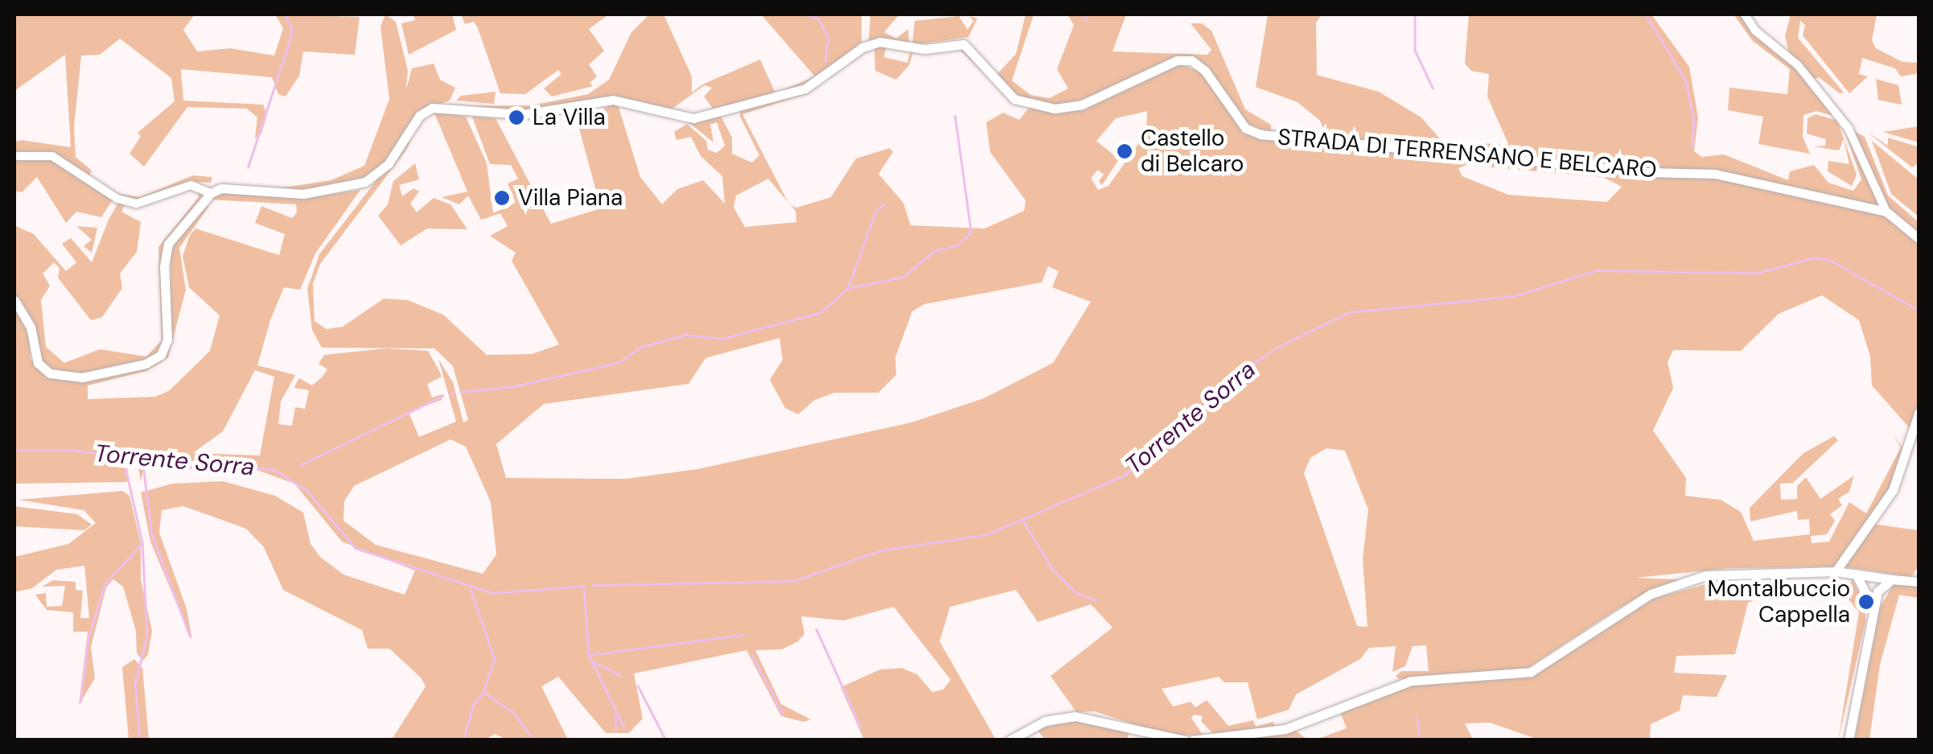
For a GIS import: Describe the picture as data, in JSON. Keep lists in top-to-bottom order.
{
  "streets": {
    "street": ["STRADA DI TERRENSANO E BELCARO"]
  },
  "water": ["Torrente Sorra"],
  "places": [
    "La Villa",
    "Castello di Belcaro",
    "Villa Piana",
    "Montalbuccio Cappella"
  ]
}
